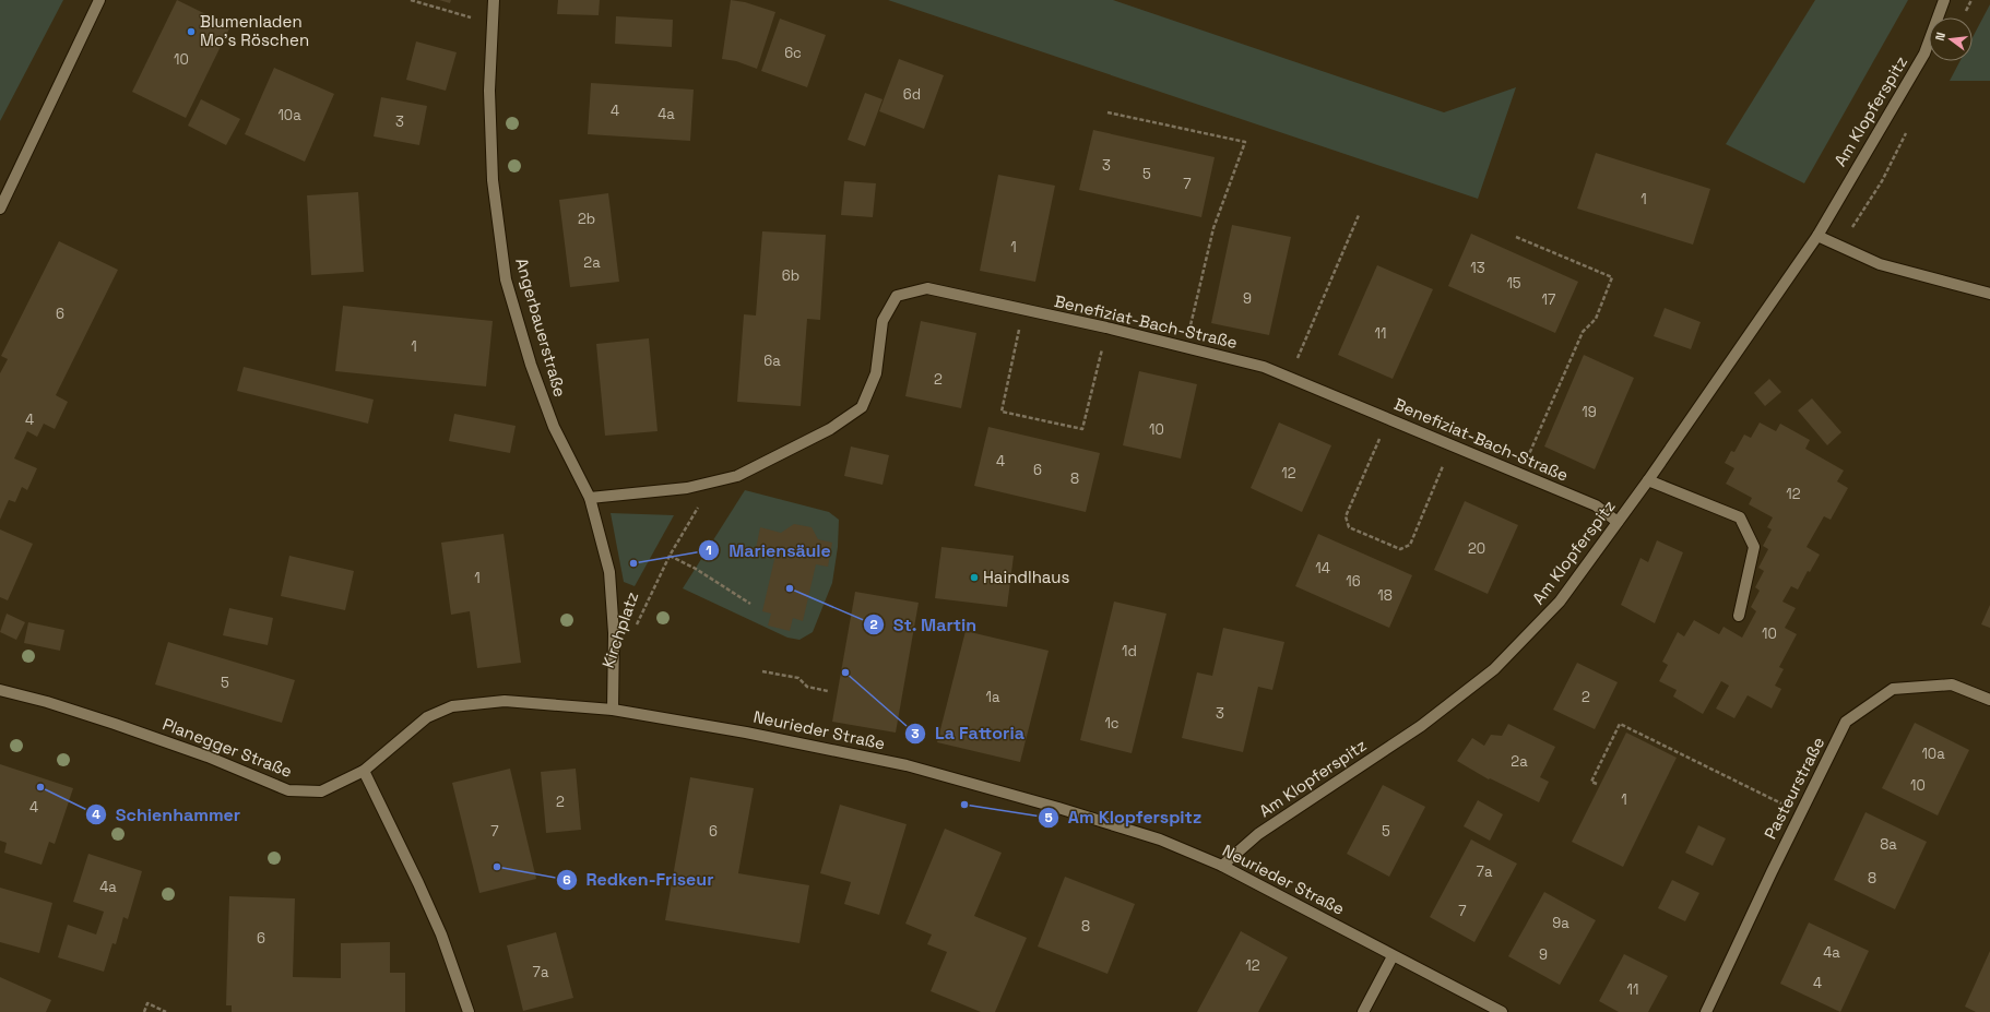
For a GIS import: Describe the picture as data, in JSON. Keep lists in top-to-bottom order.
{
  "streets": {
    "street": [
      "Am Klopferspitz",
      "Benefiziat-Bach-Straße",
      "Angerbauerstraße",
      "Kirchplatz",
      "Neurieder Straße",
      "Planegger Straße",
      "Pasteurstraße"
    ]
  },
  "crossings": [
    ["Am Klopferspitz", "Benefiziat-Bach-Straße"],
    ["Am Klopferspitz", "Neurieder Straße"],
    ["Benefiziat-Bach-Straße", "Angerbauerstraße"],
    ["Benefiziat-Bach-Straße", "Kirchplatz"],
    ["Angerbauerstraße", "Kirchplatz"],
    ["Kirchplatz", "Neurieder Straße"],
    ["Neurieder Straße", "Planegger Straße"]
  ],
  "places": [
    "Blumenladen Mo's Röschen",
    "Mariensäule",
    "Haindlhaus",
    "St. Martin",
    "La Fattoria",
    "Schienhammer",
    "Am Klopferspitz",
    "Redken-Friseur"
  ],
  "house_numbers": [
    "6c",
    "10",
    "6d",
    "4",
    "4a",
    "10a",
    "3",
    "3",
    "5",
    "7",
    "1",
    "2b",
    "1",
    "2a",
    "13",
    "6b",
    "15",
    "9",
    "17",
    "6",
    "11",
    "1",
    "6a",
    "2",
    "19",
    "4",
    "10",
    "4",
    "6",
    "12",
    "8",
    "12",
    "20",
    "14",
    "1",
    "16",
    "18",
    "10",
    "1d",
    "5",
    "1a",
    "2",
    "3",
    "1c",
    "10a",
    "2a",
    "10",
    "1",
    "2",
    "4",
    "7",
    "6",
    "5",
    "8a",
    "7a",
    "8",
    "4a",
    "7",
    "9a",
    "8",
    "6",
    "4a",
    "9",
    "12",
    "7a",
    "4",
    "11"
  ],
  "north": "left"
}
